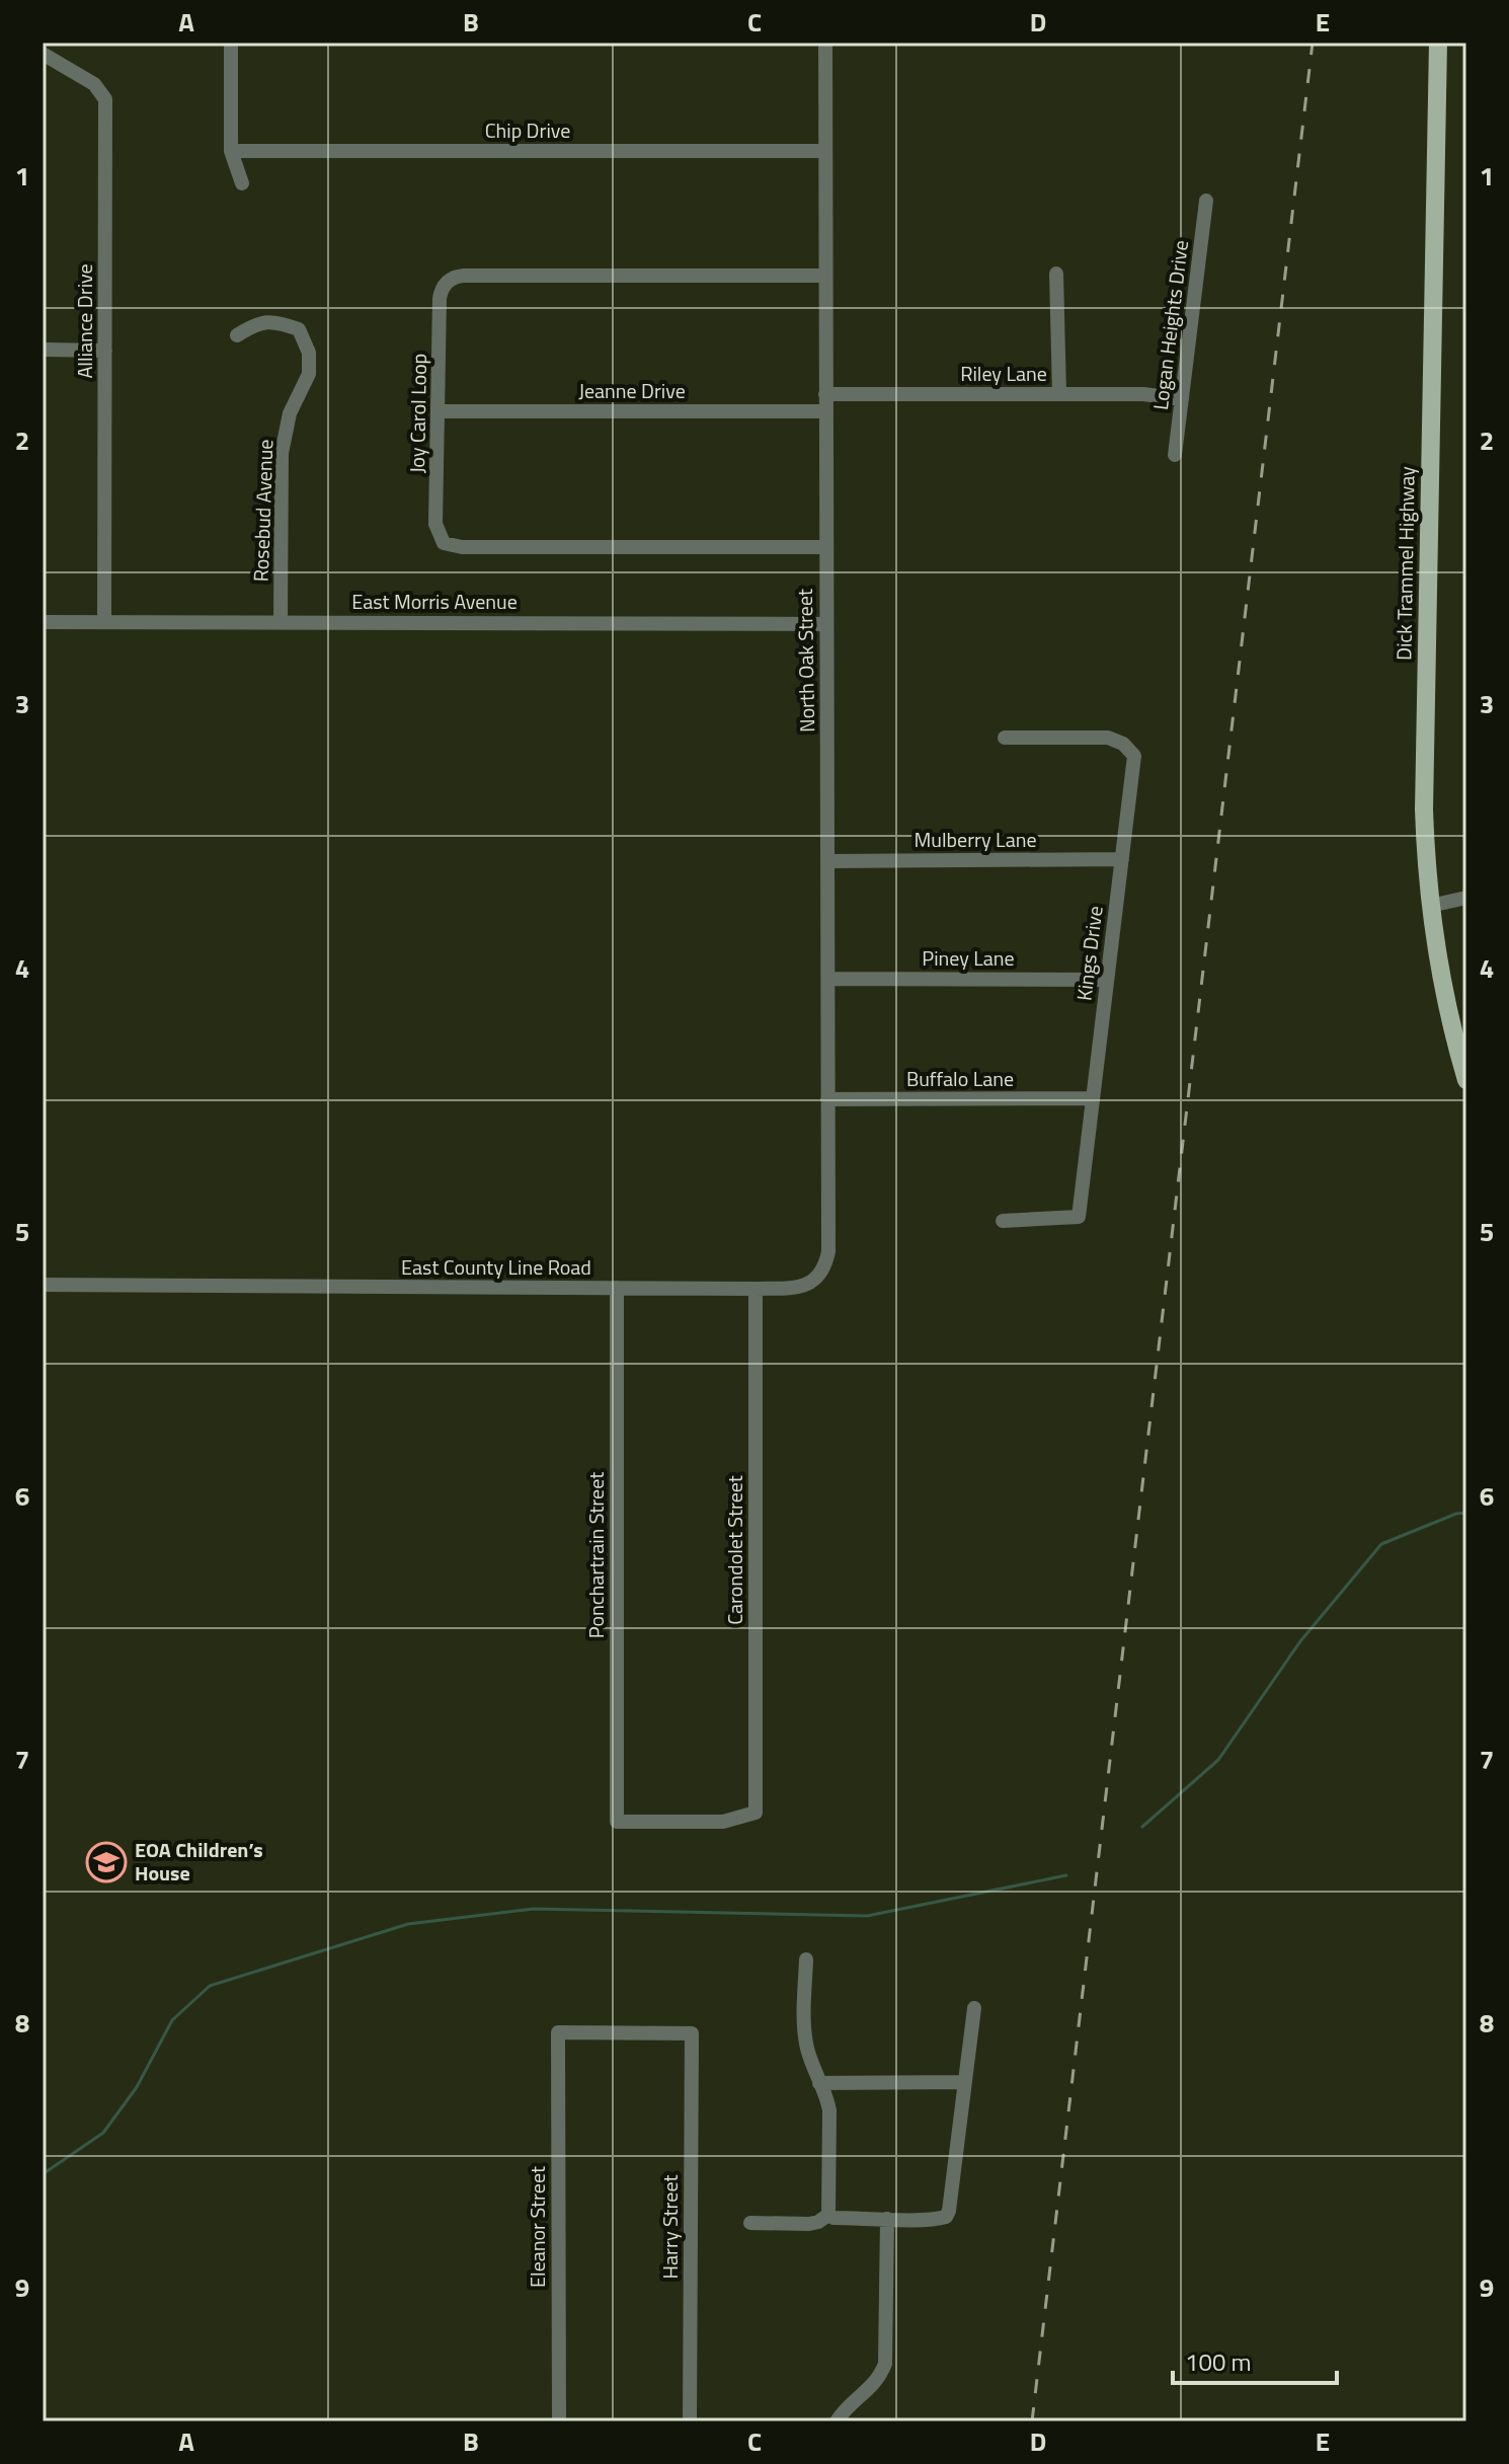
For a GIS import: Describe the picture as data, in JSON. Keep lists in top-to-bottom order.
{
  "streets": {
    "main road": ["Dick Trammel Highway"],
    "street": [
      "Chip Drive",
      "Alliance Drive",
      "Logan Heights Drive",
      "Riley Lane",
      "Jeanne Drive",
      "Joy Carol Loop",
      "Rosebud Avenue",
      "East Morris Avenue",
      "North Oak Street",
      "Mulberry Lane",
      "Kings Drive",
      "Piney Lane",
      "Buffalo Lane",
      "East County Line Road",
      "Carondolet Street",
      "Ponchartrain Street",
      "Eleanor Street",
      "Harry Street"
    ]
  },
  "crossings": [
    ["Chip Drive", "North Oak Street"],
    ["Alliance Drive", "East Morris Avenue"],
    ["Logan Heights Drive", "Riley Lane"],
    ["Riley Lane", "North Oak Street"],
    ["Jeanne Drive", "Joy Carol Loop"],
    ["Jeanne Drive", "North Oak Street"],
    ["Joy Carol Loop", "North Oak Street"],
    ["Rosebud Avenue", "East Morris Avenue"],
    ["East Morris Avenue", "North Oak Street"],
    ["North Oak Street", "Mulberry Lane"],
    ["North Oak Street", "Piney Lane"],
    ["North Oak Street", "Buffalo Lane"],
    ["North Oak Street", "East County Line Road"],
    ["Mulberry Lane", "Kings Drive"],
    ["Kings Drive", "Piney Lane"],
    ["Kings Drive", "Buffalo Lane"],
    ["East County Line Road", "Carondolet Street"],
    ["East County Line Road", "Ponchartrain Street"],
    ["Carondolet Street", "Ponchartrain Street"],
    ["Eleanor Street", "Harry Street"]
  ],
  "places": {
    "school or university": ["EOA Children’s House"]
  },
  "scale_bar": "100 m",
  "grid": {
    "columns": [
      "A",
      "B",
      "C",
      "D",
      "E"
    ],
    "rows": [
      "1",
      "2",
      "3",
      "4",
      "5",
      "6",
      "7",
      "8",
      "9"
    ]
  }
}
